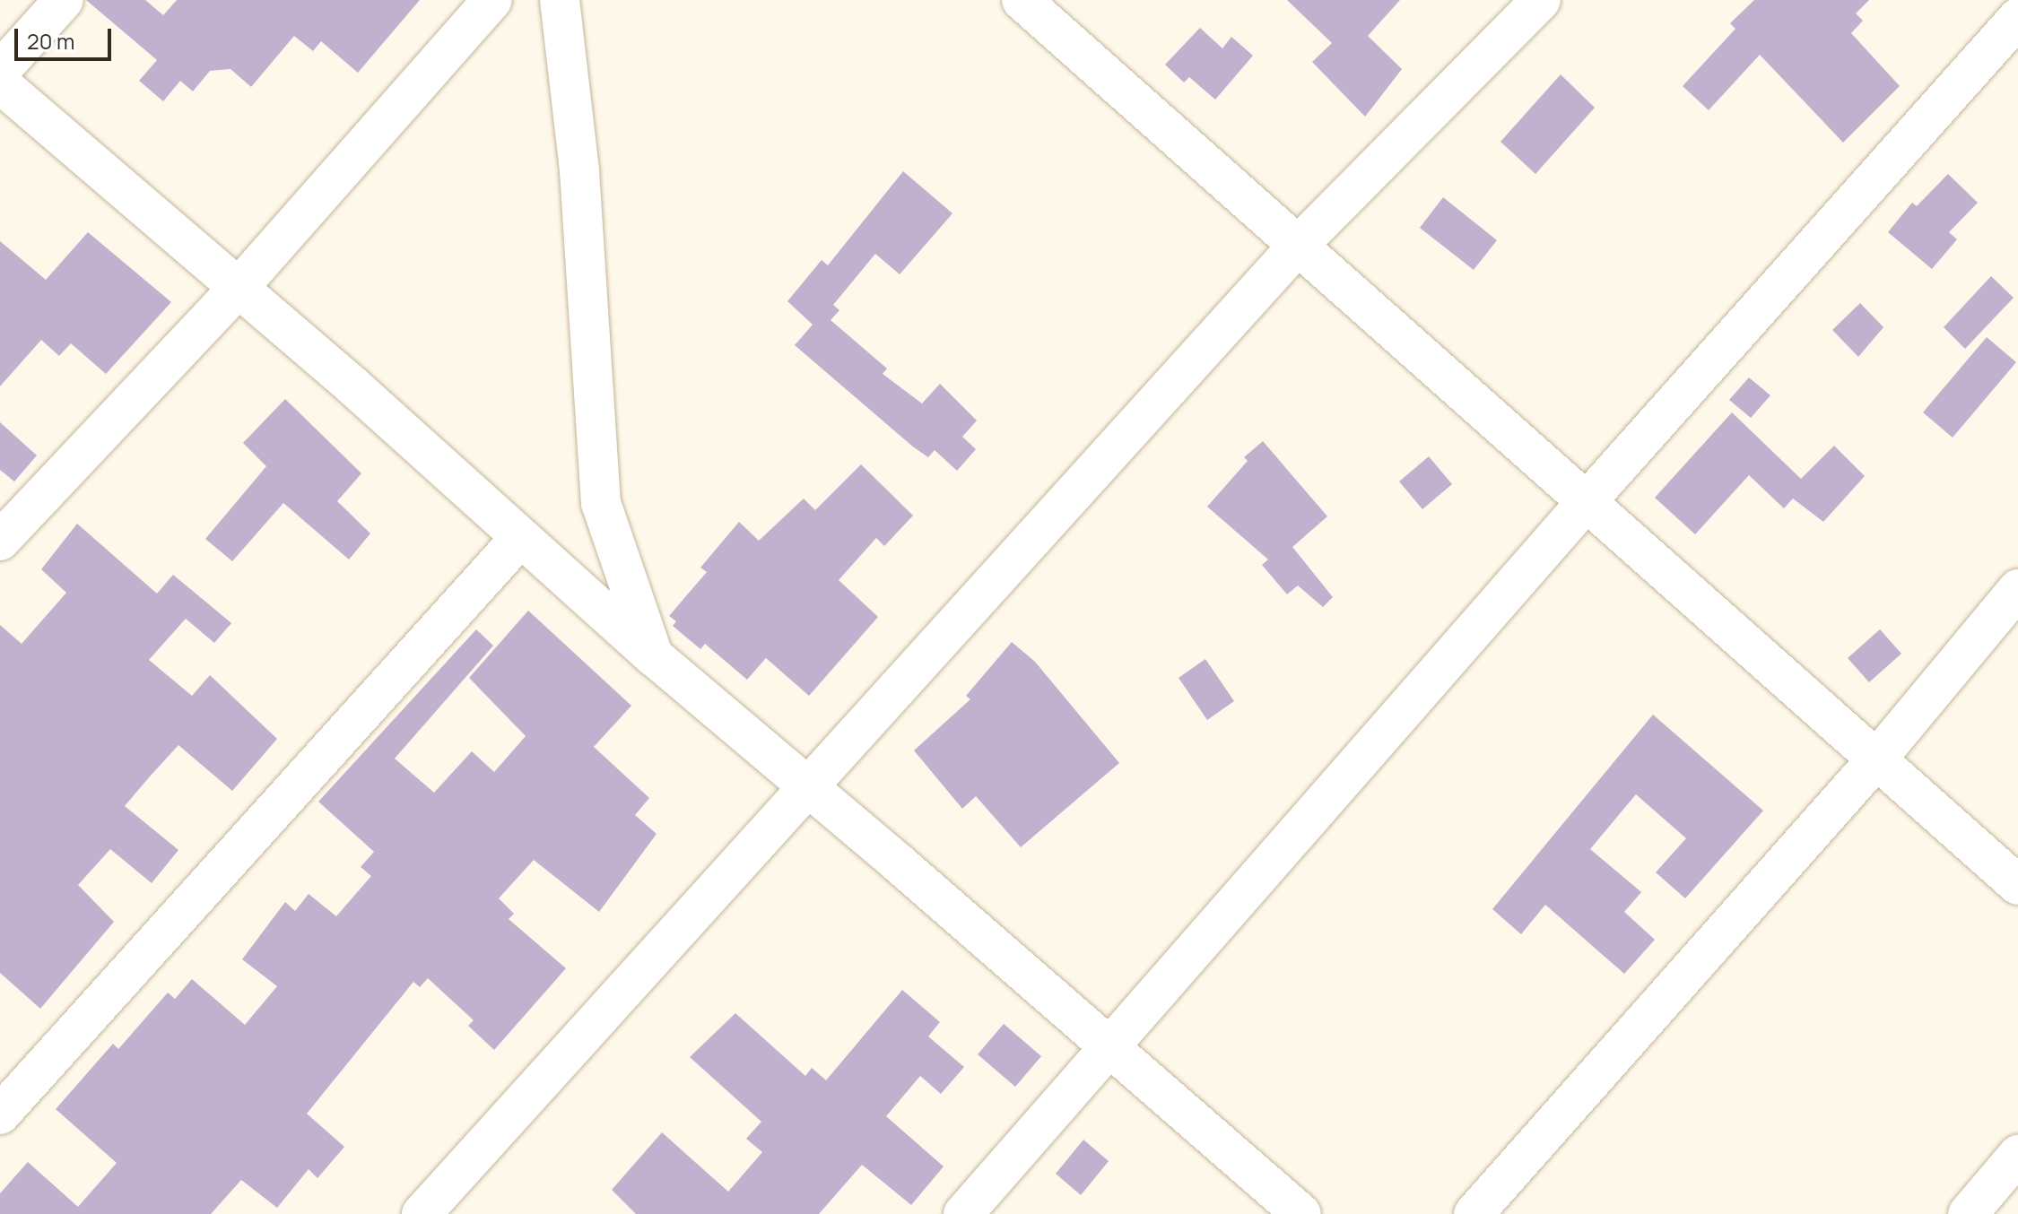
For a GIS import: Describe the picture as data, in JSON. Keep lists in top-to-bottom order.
{
  "scale_bar": "20 m"
}
